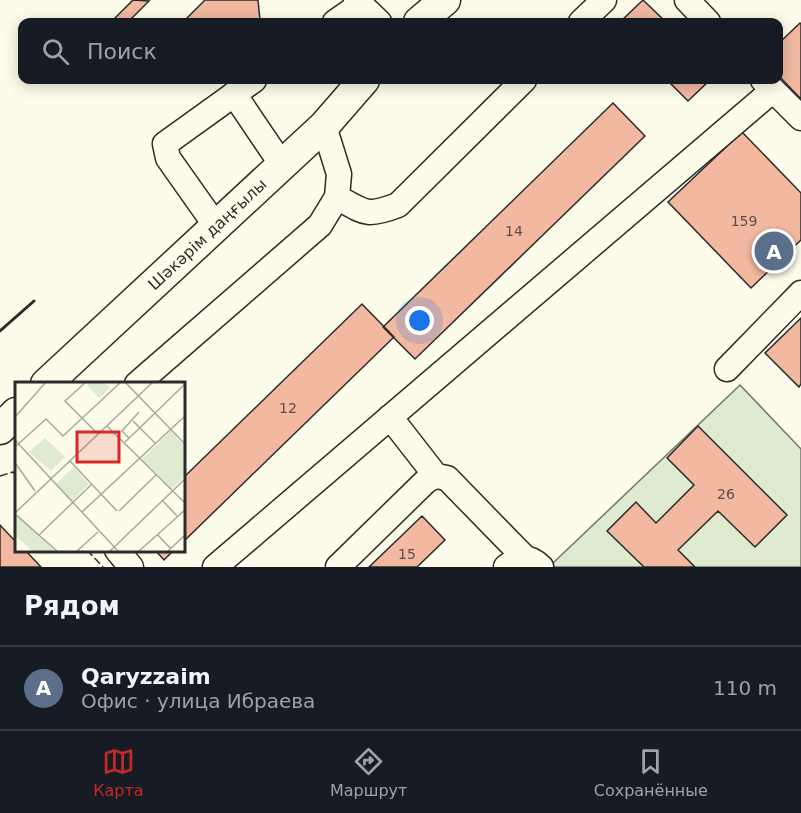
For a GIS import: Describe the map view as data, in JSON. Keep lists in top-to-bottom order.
{
  "streets": {
    "main road": ["Шәкәрім даңғылы"]
  },
  "house_numbers": [
    "159",
    "14",
    "12",
    "26",
    "15"
  ],
  "page": {
    "search": "Поиск",
    "pins": "A",
    "heading": "Рядом",
    "list": [
      {
        "mark": "A",
        "name": "Qaryzzaim",
        "note": "Офис · улица Ибраева",
        "value": "110 m"
      }
    ],
    "nav": ["Карта", "Маршрут", "Сохранённые"]
  }
}
